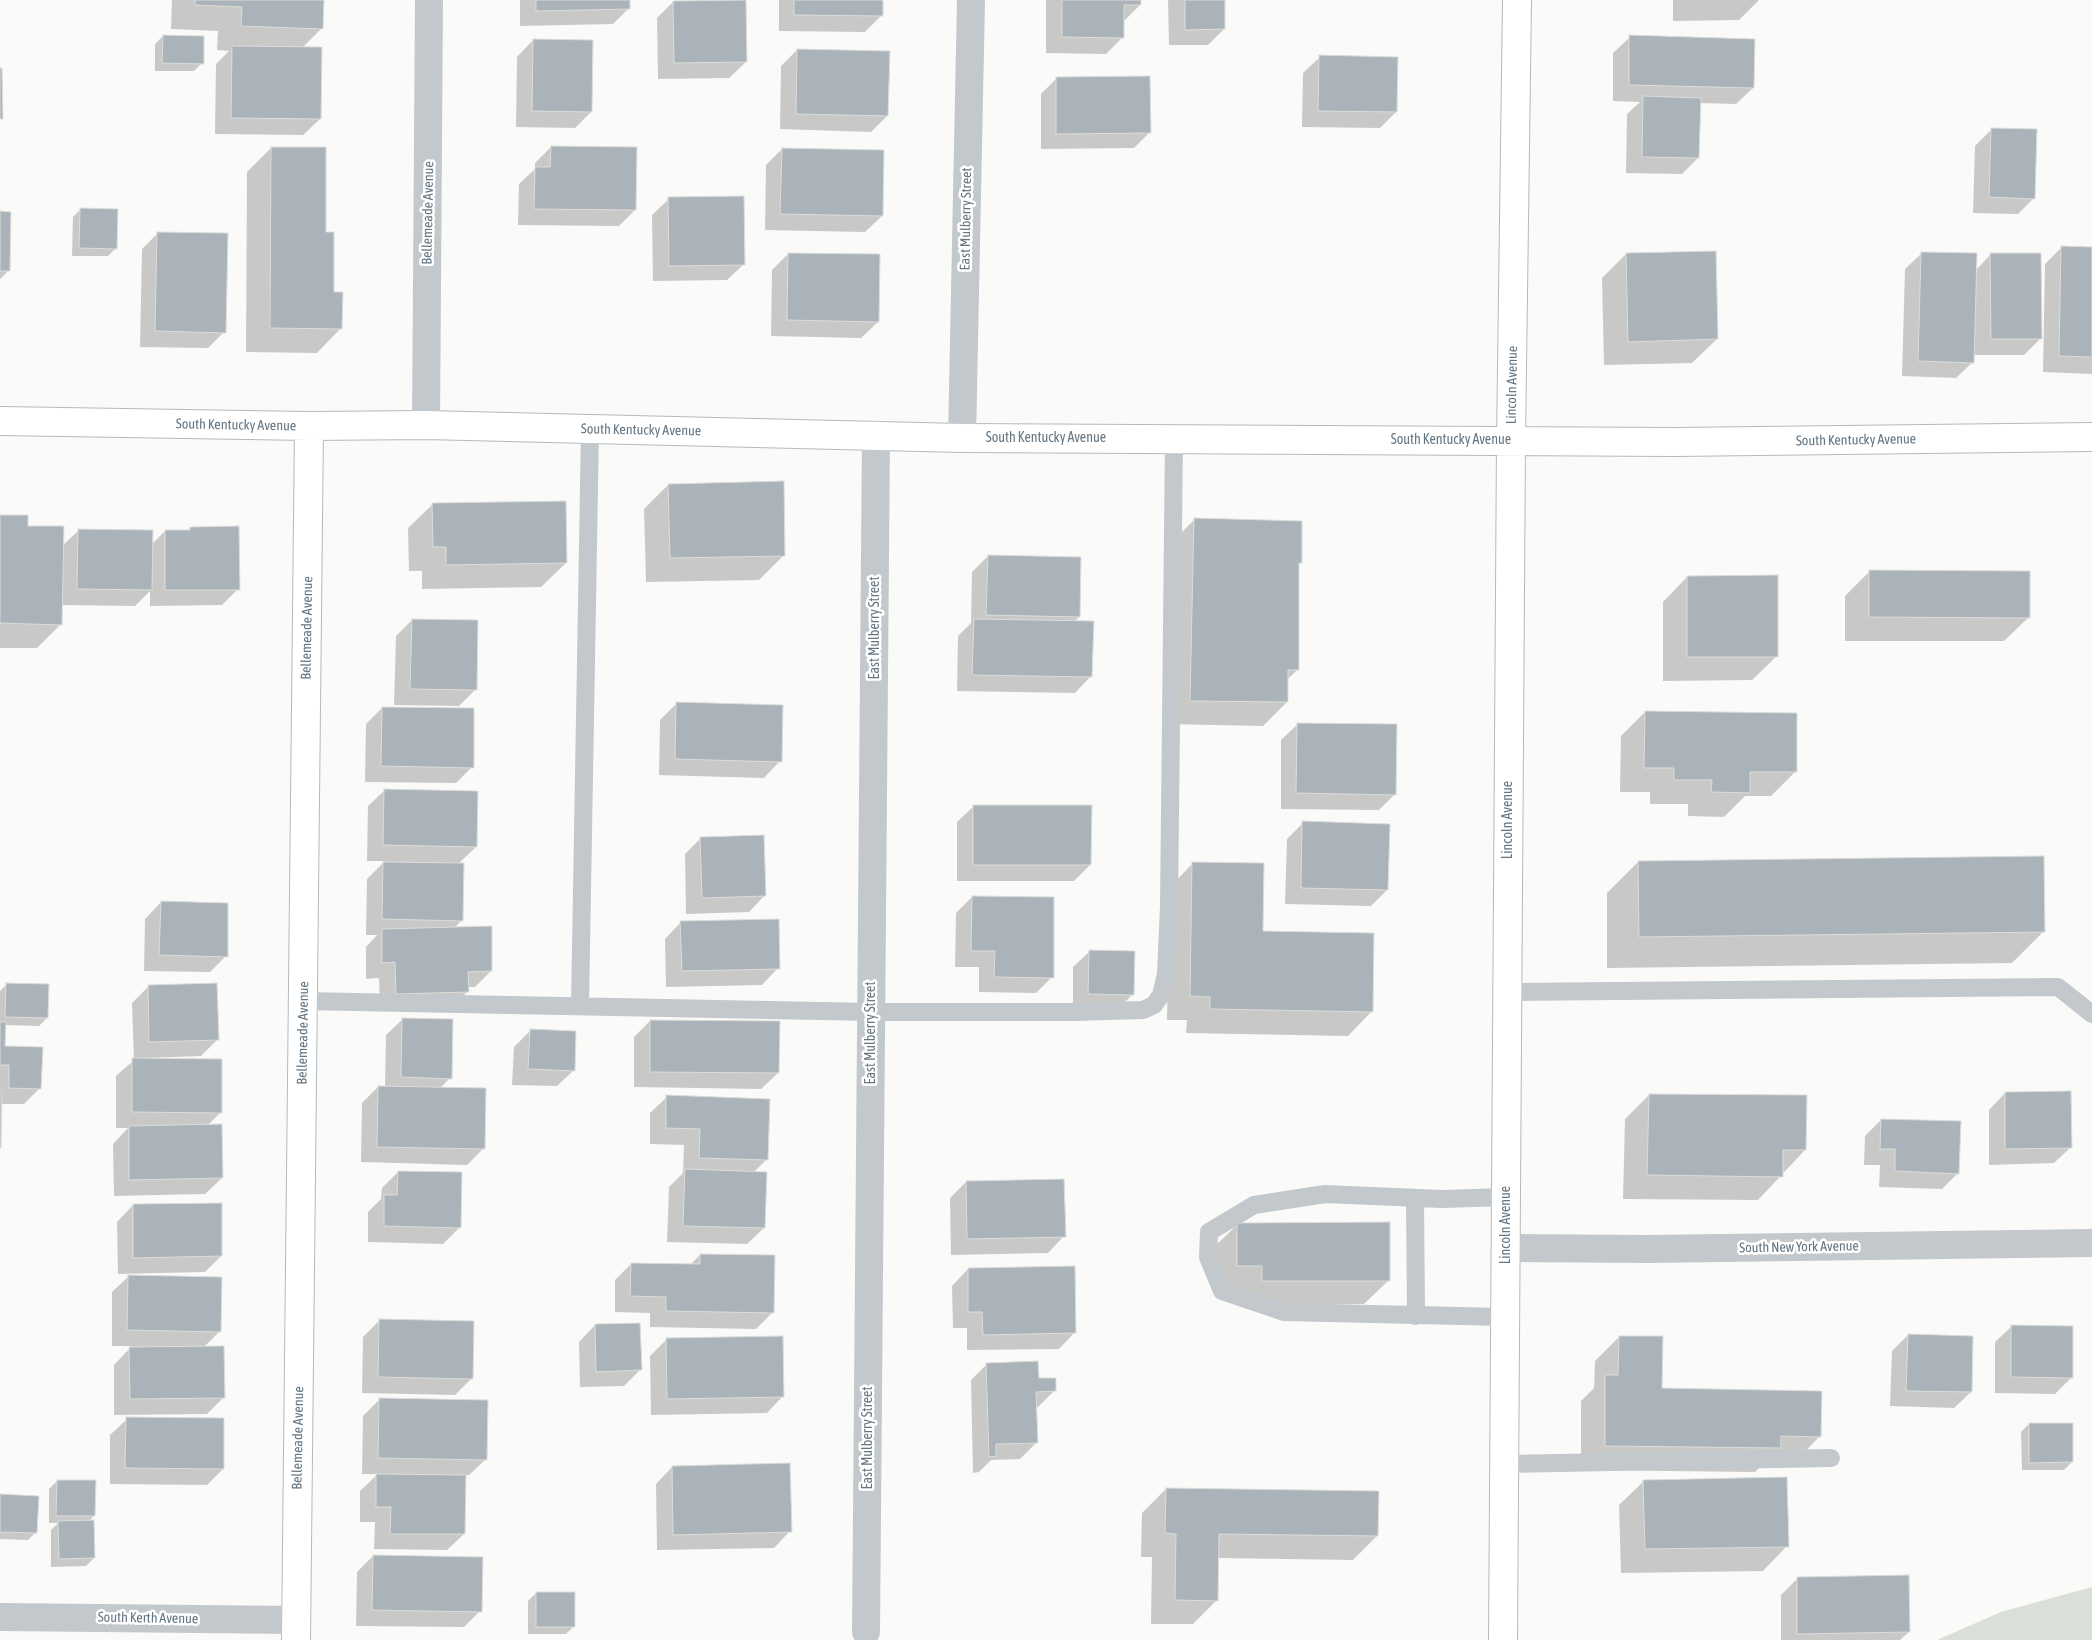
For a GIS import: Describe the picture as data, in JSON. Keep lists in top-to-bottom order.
{
  "streets": {
    "street": [
      "Bellemeade Avenue",
      "East Mulberry Street",
      "Lincoln Avenue",
      "South Kentucky Avenue",
      "South New York Avenue",
      "South Kerth Avenue"
    ]
  },
  "crossings": [
    ["Bellemeade Avenue", "South Kentucky Avenue"],
    ["Bellemeade Avenue", "South Kerth Avenue"],
    ["East Mulberry Street", "South Kentucky Avenue"],
    ["Lincoln Avenue", "South Kentucky Avenue"],
    ["Lincoln Avenue", "South New York Avenue"]
  ]
}
